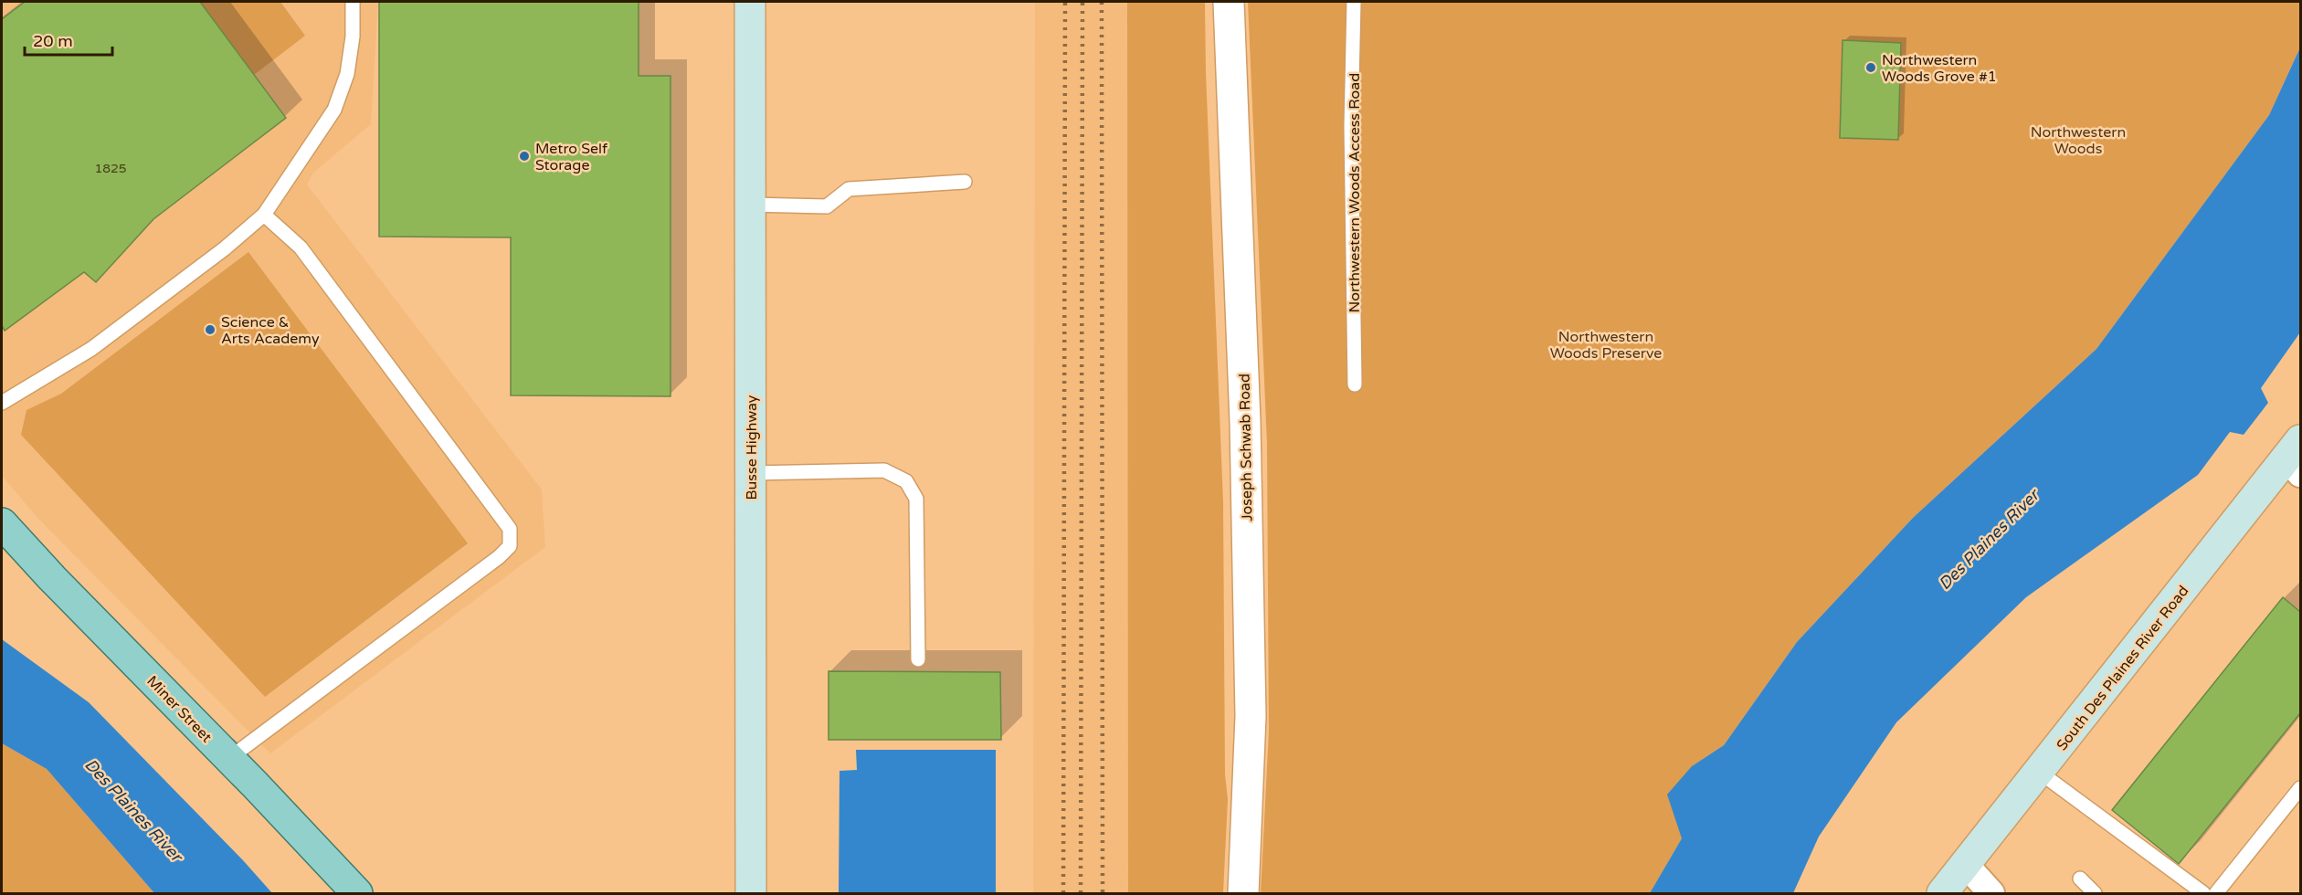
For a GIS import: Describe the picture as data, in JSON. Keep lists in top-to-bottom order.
{
  "streets": {
    "main road": ["Busse Highway", "South Des Plaines River Road", "Miner Street"],
    "street": ["Joseph Schwab Road"],
    "lane": ["Northwestern Woods Access Road"]
  },
  "water": ["Des Plaines River"],
  "parks": ["Northwestern Woods", "Northwestern Woods Preserve"],
  "places": ["Northwestern Woods Grove #1", "Metro Self Storage", "Science & Arts Academy"],
  "house_numbers": ["1825"],
  "scale_bar": "20 m"
}
